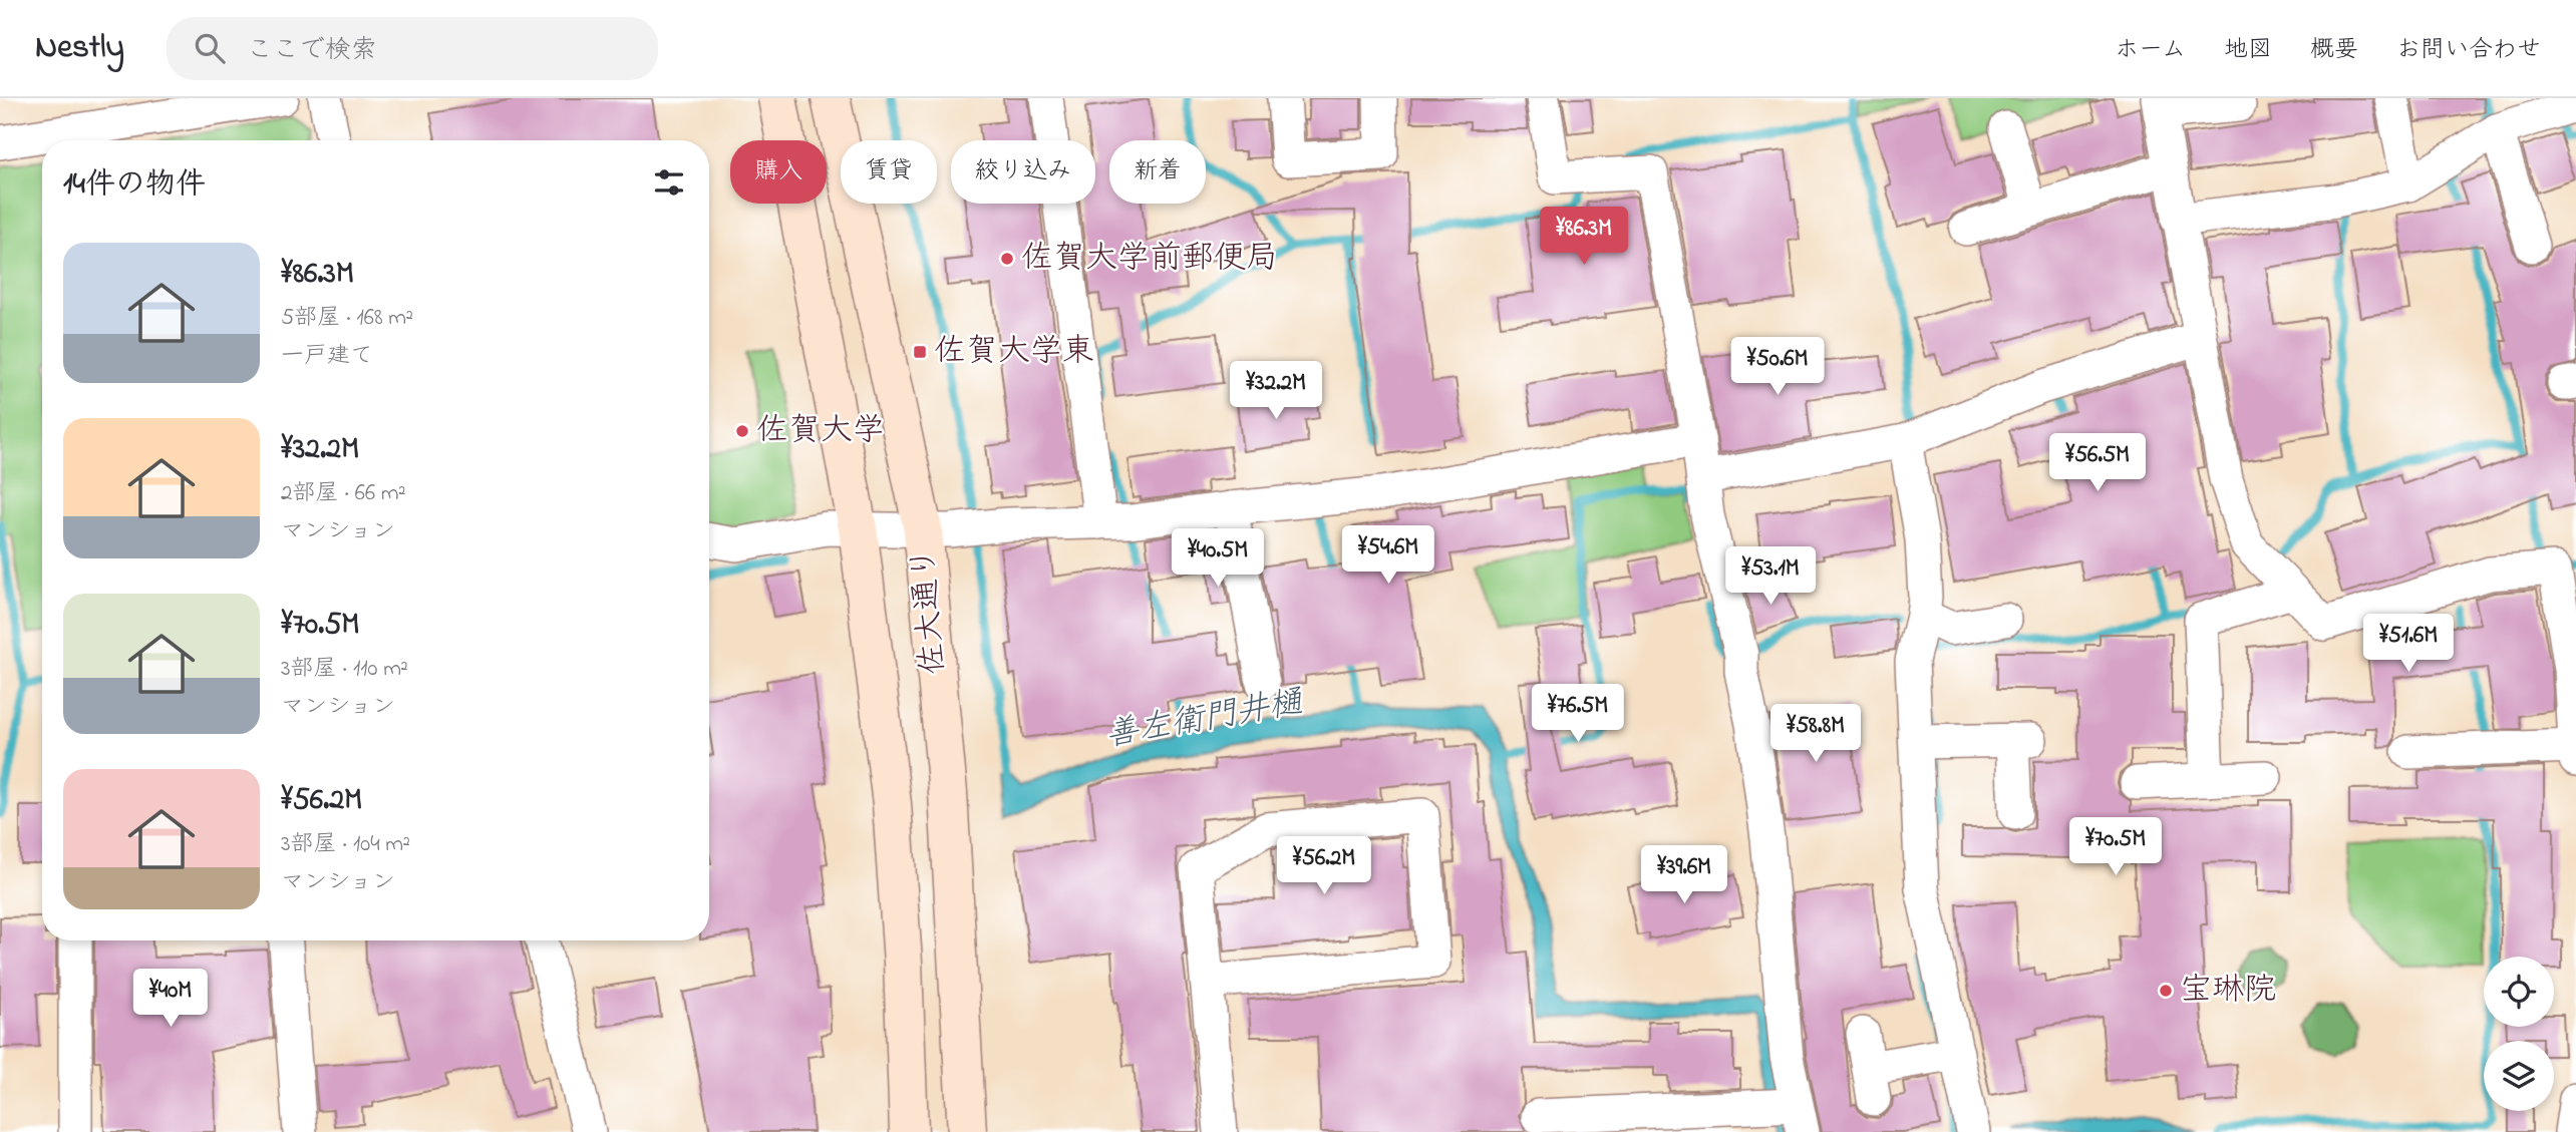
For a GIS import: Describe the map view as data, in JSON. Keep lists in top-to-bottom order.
{
  "streets": {
    "main road": ["佐大通り"]
  },
  "water": ["善左衛門井樋"],
  "places": {
    "other": ["佐賀大学前郵便局", "佐賀大学", "宝琳院"],
    "transit": ["佐賀大学東"]
  },
  "page": {
    "header": "Nestly",
    "search": "ここで検索",
    "nav": [
      "ホーム",
      "地図",
      "概要",
      "お問い合わせ"
    ],
    "chip": [
      "購入",
      "賃貸",
      "絞り込み",
      "新着"
    ],
    "heading": "14件の物件",
    "price": [
      "¥86.3M",
      "¥50.6M",
      "¥32.2M",
      "¥56.5M",
      "¥54.6M",
      "¥40.5M",
      "¥53.1M",
      "¥51.6M",
      "¥76.5M",
      "¥58.8M",
      "¥70.5M",
      "¥56.2M",
      "¥39.6M",
      "¥40M"
    ],
    "list": [
      {
        "name": "¥86.3M",
        "note": "5部屋 · 168 m² · 一戸建て"
      },
      {
        "name": "¥32.2M",
        "note": "2部屋 · 66 m² · マンション"
      },
      {
        "name": "¥70.5M",
        "note": "3部屋 · 110 m² · マンション"
      },
      {
        "name": "¥56.2M",
        "note": "3部屋 · 104 m² · マンション"
      }
    ]
  }
}
